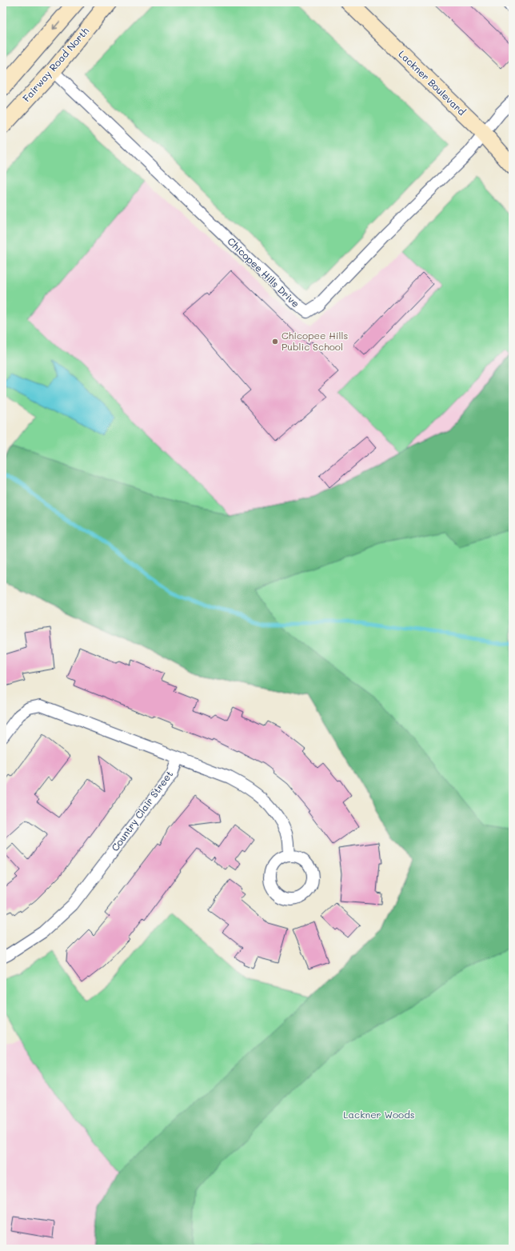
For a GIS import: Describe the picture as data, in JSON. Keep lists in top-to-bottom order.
{
  "streets": {
    "main road": ["Fairway Road North", "Lackner Boulevard"],
    "street": ["Chicopee Hills Drive", "Country Clair Street"]
  },
  "crossings": [
    ["Fairway Road North", "Chicopee Hills Drive"],
    ["Lackner Boulevard", "Chicopee Hills Drive"]
  ],
  "parks": ["Lackner Woods"],
  "places": ["Chicopee Hills Public School"]
}
